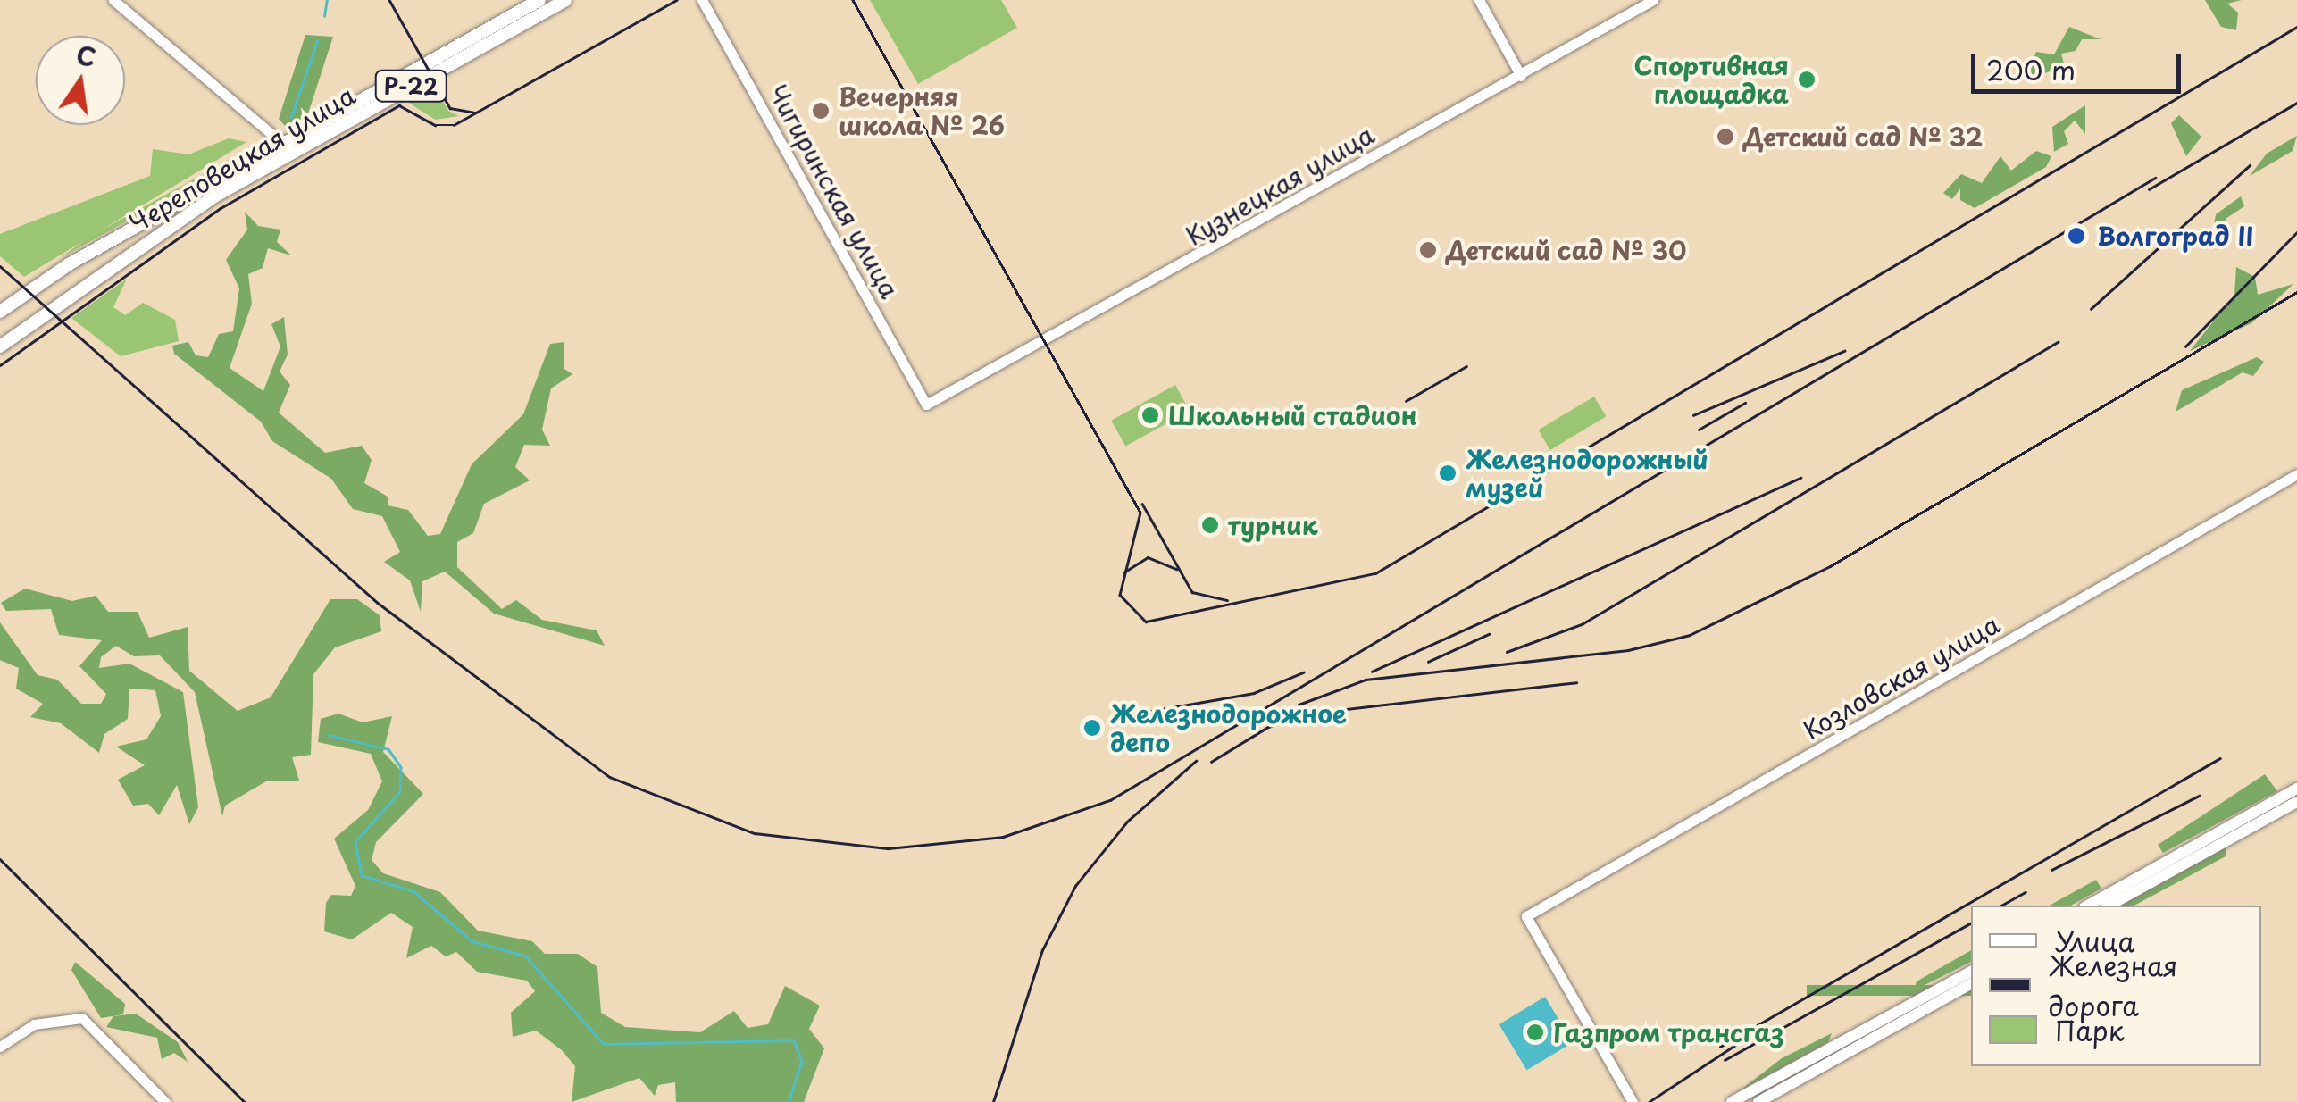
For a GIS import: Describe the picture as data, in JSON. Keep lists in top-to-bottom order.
{
  "streets": {
    "highway": ["Р-22", "Череповецкая улица"],
    "street": ["Кузнецкая улица", "Чигиринская улица", "Козловская улица"]
  },
  "crossings": [
    ["Кузнецкая улица", "Чигиринская улица"]
  ],
  "places": [
    "Спортивная площадка",
    "Вечерняя школа № 26",
    "Детский сад № 32",
    "Волгоград II",
    "Детский сад № 30",
    "Школьный стадион",
    "Железнодорожный музей",
    "турник",
    "Железнодорожное депо",
    "Газпром трансгаз"
  ],
  "legend": ["Улица", "Железная дорога", "Парк"],
  "scale_bar": "200 m",
  "north": "top"
}
